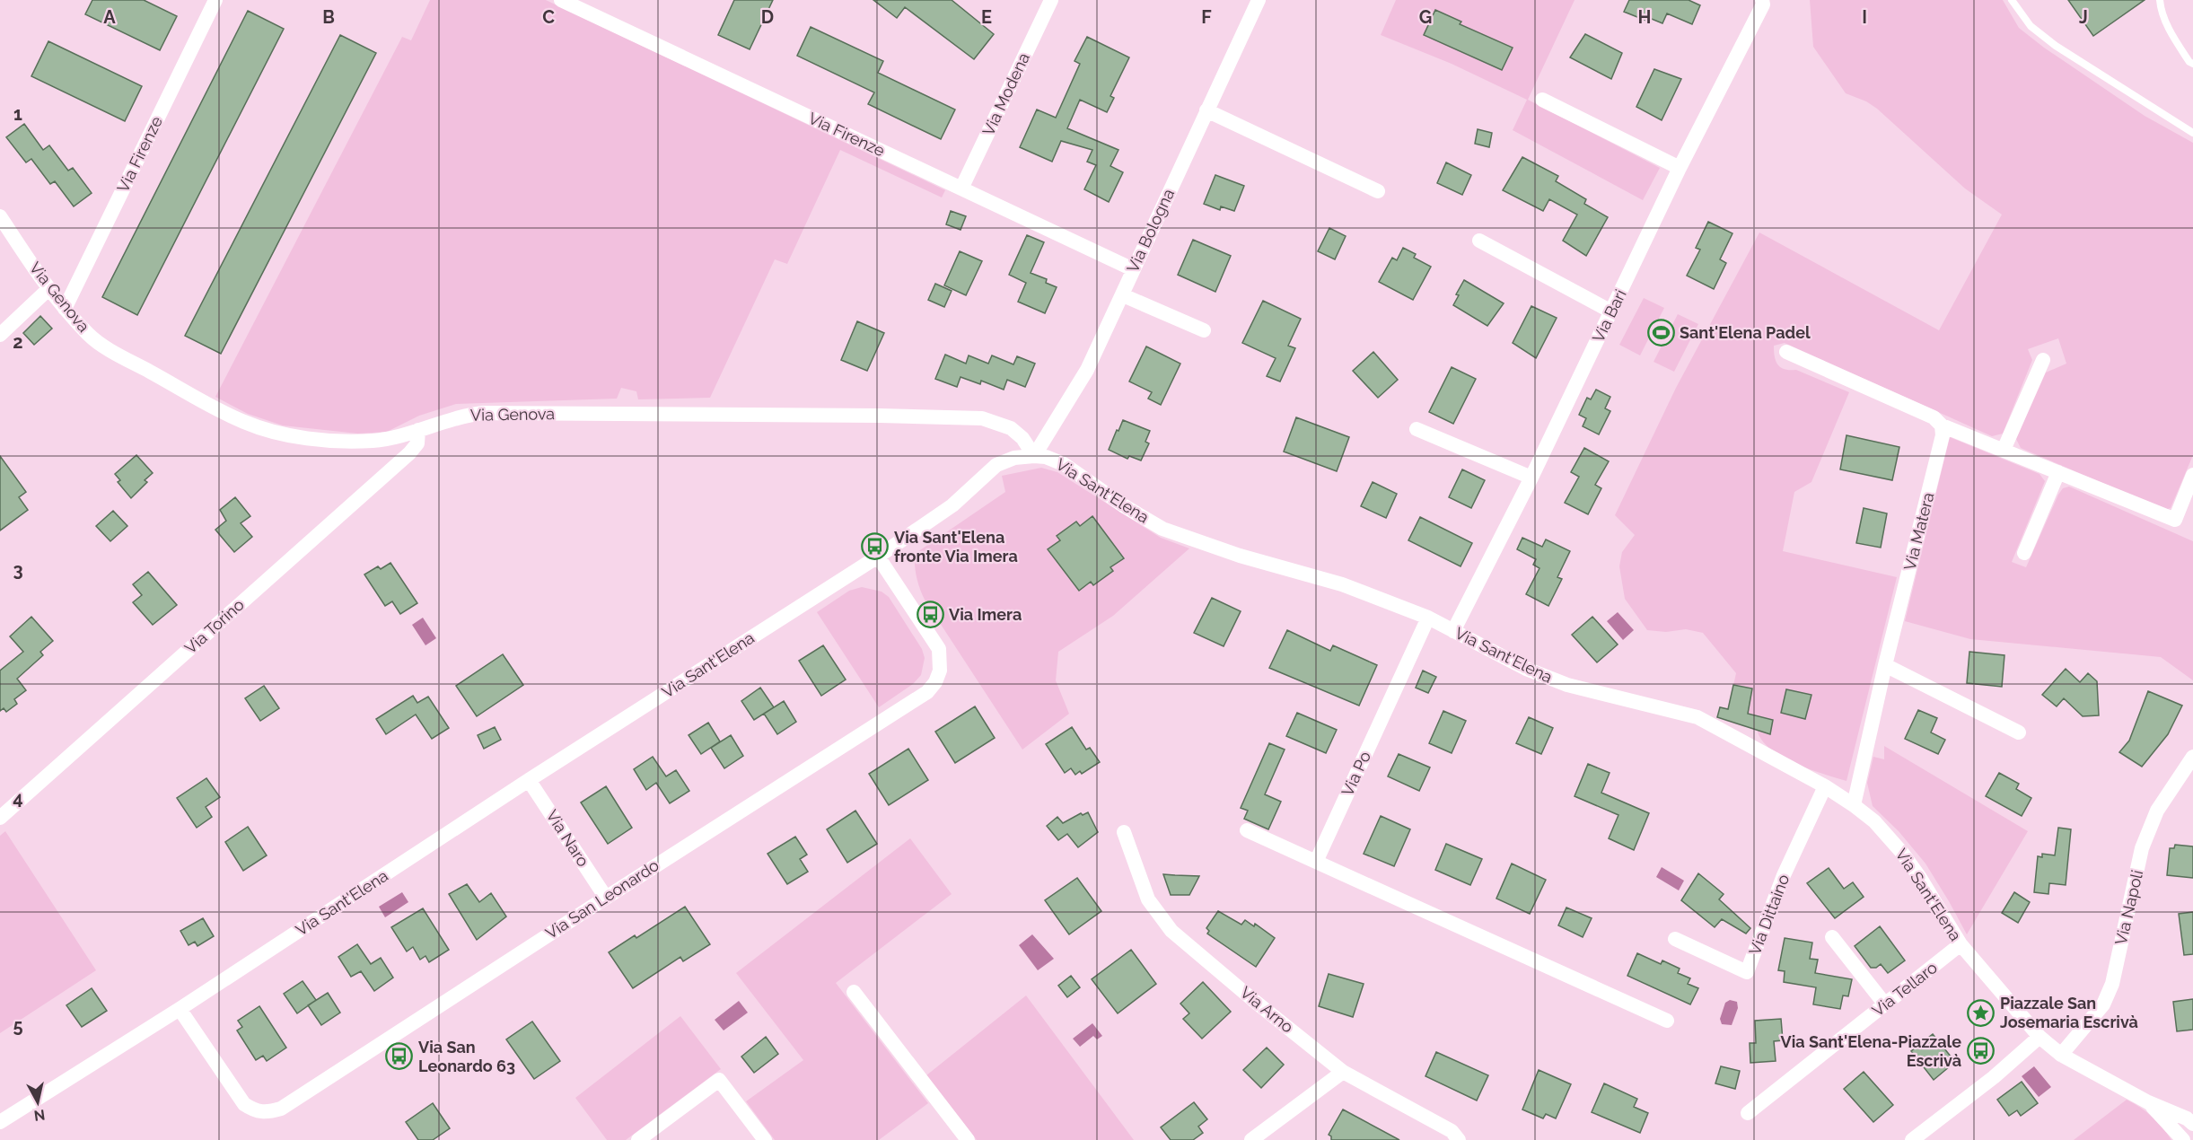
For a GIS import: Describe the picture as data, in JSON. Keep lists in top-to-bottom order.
{
  "streets": {
    "street": [
      "Via Modena",
      "Via Firenze",
      "Via Bologna",
      "Via Genova",
      "Via Bari",
      "Via Sant'Elena",
      "Via Matera",
      "Via Torino",
      "Via Po",
      "Via Naro",
      "Via San Leonardo",
      "Via Napoli",
      "Via Dittaino",
      "Via Tellaro",
      "Via Arno"
    ]
  },
  "crossings": [
    ["Via Modena", "Via Firenze"],
    ["Via Firenze", "Via Bologna"],
    ["Via Firenze", "Via Genova"],
    ["Via Bologna", "Via Genova"],
    ["Via Bologna", "Via Sant'Elena"],
    ["Via Genova", "Via Sant'Elena"],
    ["Via Genova", "Via Torino"],
    ["Via Bari", "Via Sant'Elena"],
    ["Via Sant'Elena", "Via Matera"],
    ["Via Sant'Elena", "Via Po"],
    ["Via Sant'Elena", "Via Naro"],
    ["Via Sant'Elena", "Via San Leonardo"],
    ["Via Sant'Elena", "Via Napoli"],
    ["Via Sant'Elena", "Via Dittaino"],
    ["Via Sant'Elena", "Via Tellaro"],
    ["Via Naro", "Via San Leonardo"]
  ],
  "places": {
    "sports": ["Sant'Elena Padel"],
    "bus stop": [
      "Via Sant'Elena fronte Via Imera",
      "Via Imera",
      "Via Sant'Elena-Piazzale Escrivà",
      "Via San Leonardo 63"
    ],
    "place": ["Piazzale San Josemaria Escrivà"]
  },
  "north": "bottom",
  "grid": {
    "columns": [
      "A",
      "B",
      "C",
      "D",
      "E",
      "F",
      "G",
      "H",
      "I",
      "J"
    ],
    "rows": [
      "1",
      "2",
      "3",
      "4",
      "5"
    ]
  }
}
